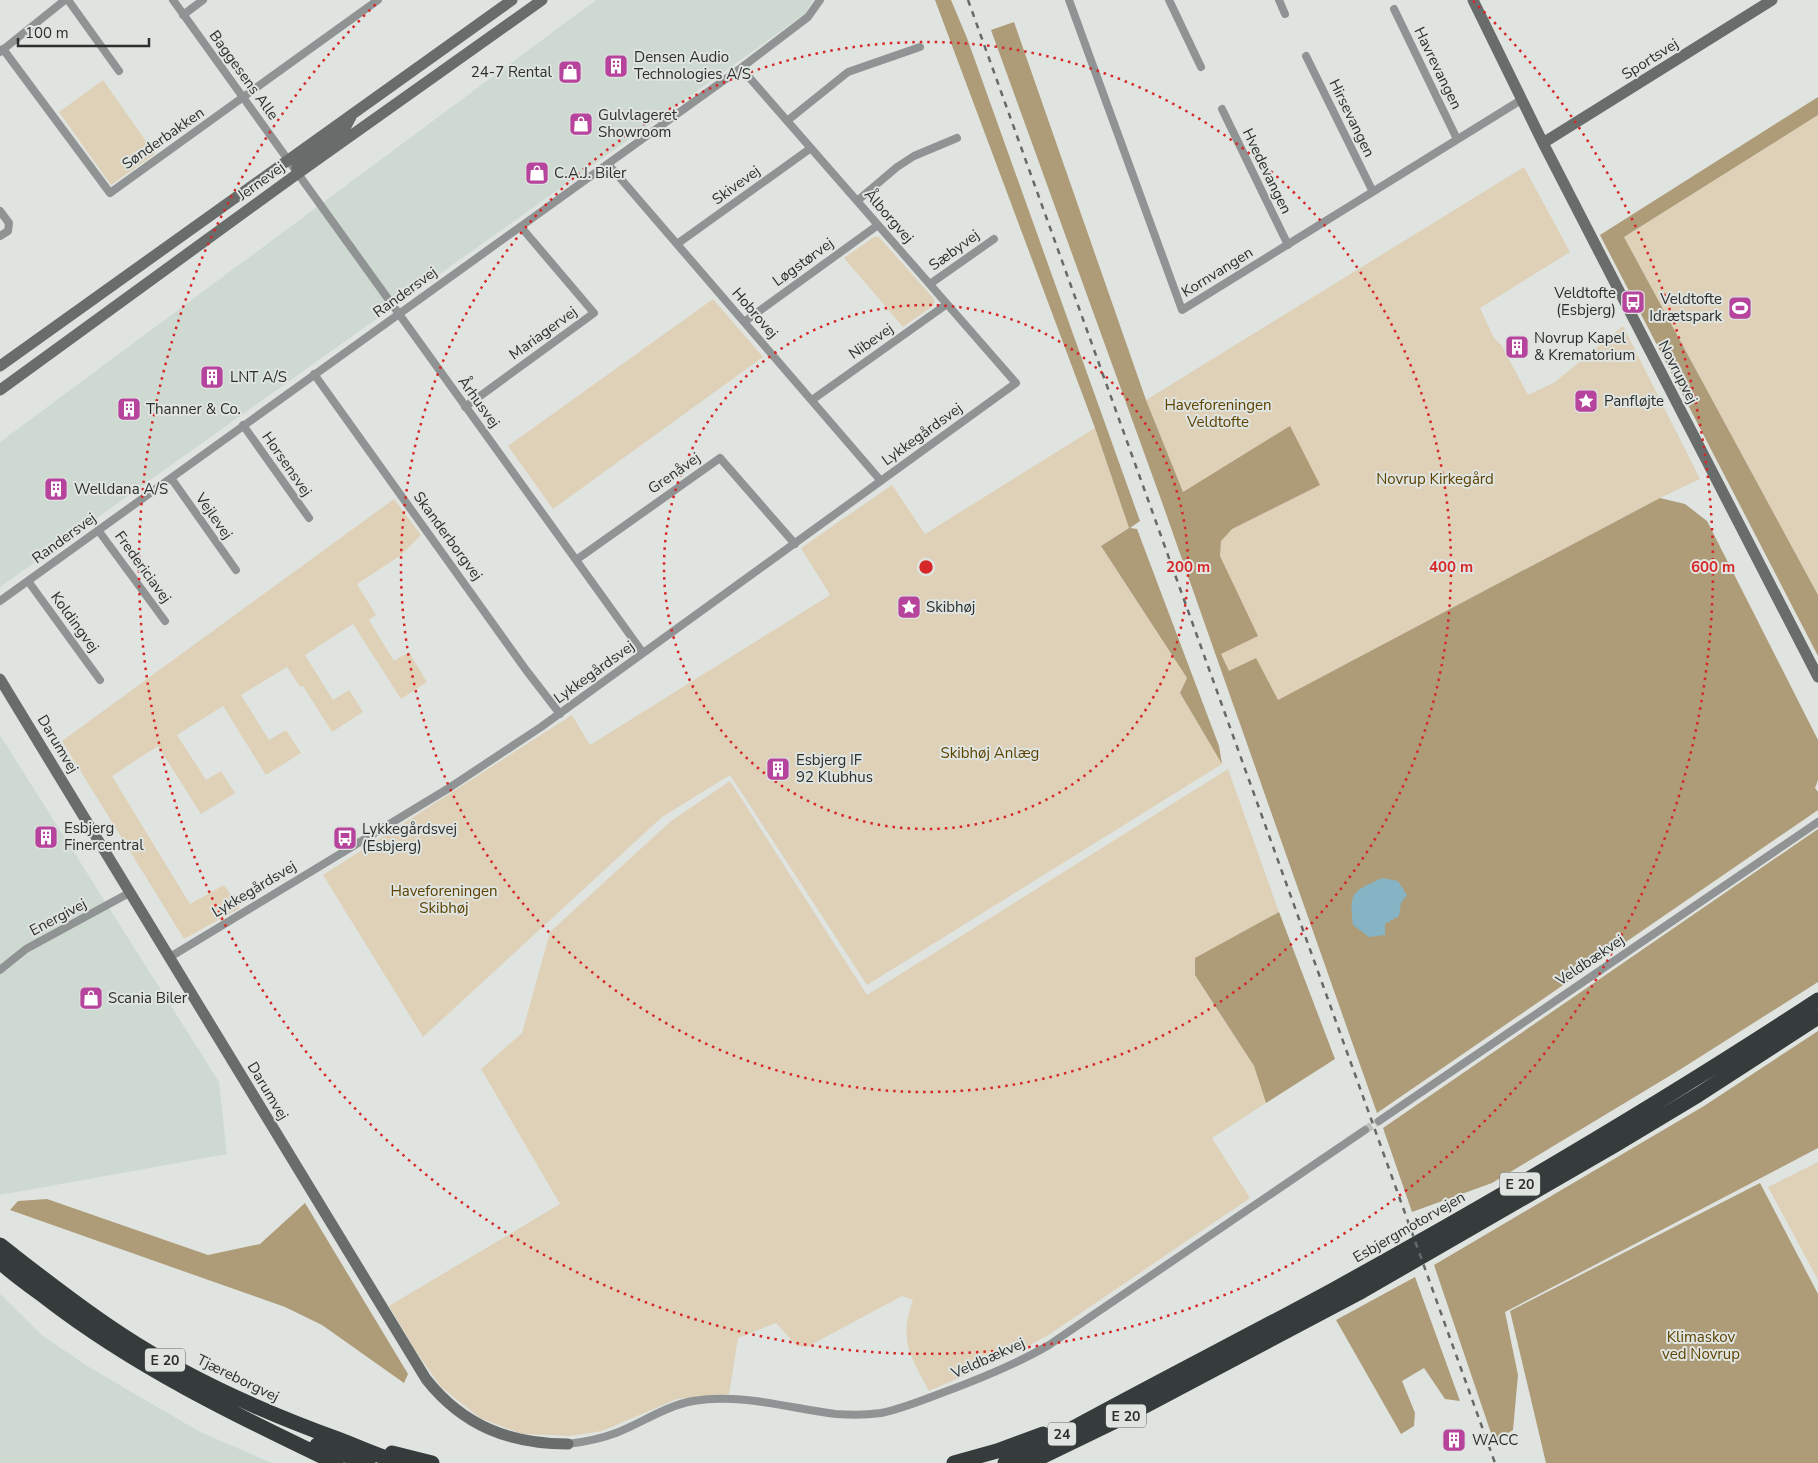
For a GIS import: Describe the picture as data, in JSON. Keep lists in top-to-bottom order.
{
  "streets": {
    "highway": [
      "E 20",
      "Esbjergmotorvejen",
      "Tjæreborgvej",
      "24"
    ],
    "street": [
      "Sportsvej",
      "Havrevangen",
      "Baggesens Alle",
      "Hirsevangen",
      "Sønderbakken",
      "Hvedevangen",
      "Jernevej",
      "Skivevej",
      "Ålborgvej",
      "Sæbyvej",
      "Løgstørvej",
      "Kornvangen",
      "Randersvej",
      "Hobrovej",
      "Mariagervej",
      "Nibevej",
      "Novrupvej",
      "Århusvej",
      "Lykkegårdsvej",
      "Horsensvej",
      "Grenåvej",
      "Vejlevej",
      "Skanderborgvej",
      "Fredericiavej",
      "Koldingvej",
      "Darumvej",
      "Energivej",
      "Veldbækvej"
    ]
  },
  "crossings": [
    ["Sportsvej", "Novrupvej"],
    ["Havrevangen", "Kornvangen"],
    ["Baggesens Alle", "Sønderbakken"],
    ["Baggesens Alle", "Jernevej"],
    ["Baggesens Alle", "Århusvej"],
    ["Hirsevangen", "Kornvangen"],
    ["Hvedevangen", "Kornvangen"],
    ["Jernevej", "Århusvej"],
    ["Skivevej", "Ålborgvej"],
    ["Skivevej", "Hobrovej"],
    ["Ålborgvej", "Sæbyvej"],
    ["Ålborgvej", "Løgstørvej"],
    ["Ålborgvej", "Randersvej"],
    ["Ålborgvej", "Nibevej"],
    ["Ålborgvej", "Lykkegårdsvej"],
    ["Løgstørvej", "Hobrovej"],
    ["Kornvangen", "Novrupvej"],
    ["Randersvej", "Hobrovej"],
    ["Randersvej", "Mariagervej"],
    ["Randersvej", "Århusvej"],
    ["Randersvej", "Horsensvej"],
    ["Randersvej", "Vejlevej"],
    ["Randersvej", "Skanderborgvej"],
    ["Randersvej", "Fredericiavej"],
    ["Randersvej", "Koldingvej"],
    ["Hobrovej", "Nibevej"],
    ["Hobrovej", "Lykkegårdsvej"],
    ["Mariagervej", "Århusvej"],
    ["Århusvej", "Lykkegårdsvej"],
    ["Århusvej", "Grenåvej"],
    ["Lykkegårdsvej", "Grenåvej"],
    ["Lykkegårdsvej", "Skanderborgvej"],
    ["Lykkegårdsvej", "Darumvej"],
    ["Darumvej", "Energivej"],
    ["Darumvej", "Veldbækvej"],
    ["E 20", "Esbjergmotorvejen"],
    ["E 20", "Tjæreborgvej"]
  ],
  "parks": [
    "Haveforeningen Veldtofte",
    "Novrup Kirkegård",
    "Skibhøj Anlæg",
    "Haveforeningen Skibhøj",
    "Klimaskov ved Novrup"
  ],
  "places": {
    "building": [
      "Densen Audio Technologies A/S",
      "Novrup Kapel & Krematorium",
      "LNT A/S",
      "Thanner & Co.",
      "Welldana A/S",
      "Esbjerg IF 92 Klubhus",
      "Esbjerg Finercentral",
      "WACC"
    ],
    "shop": [
      "24-7 Rental",
      "Gulvlageret Showroom",
      "C.A.J. Biler",
      "Scania Biler"
    ],
    "bus stop": ["Veldtofte (Esbjerg)", "Lykkegårdsvej (Esbjerg)"],
    "sports": ["Veldtofte Idrætspark"],
    "place": ["Panfløjte", "Skibhøj"]
  },
  "scale_bar": "100 m",
  "rings": ["200 m", "400 m", "600 m"]
}
